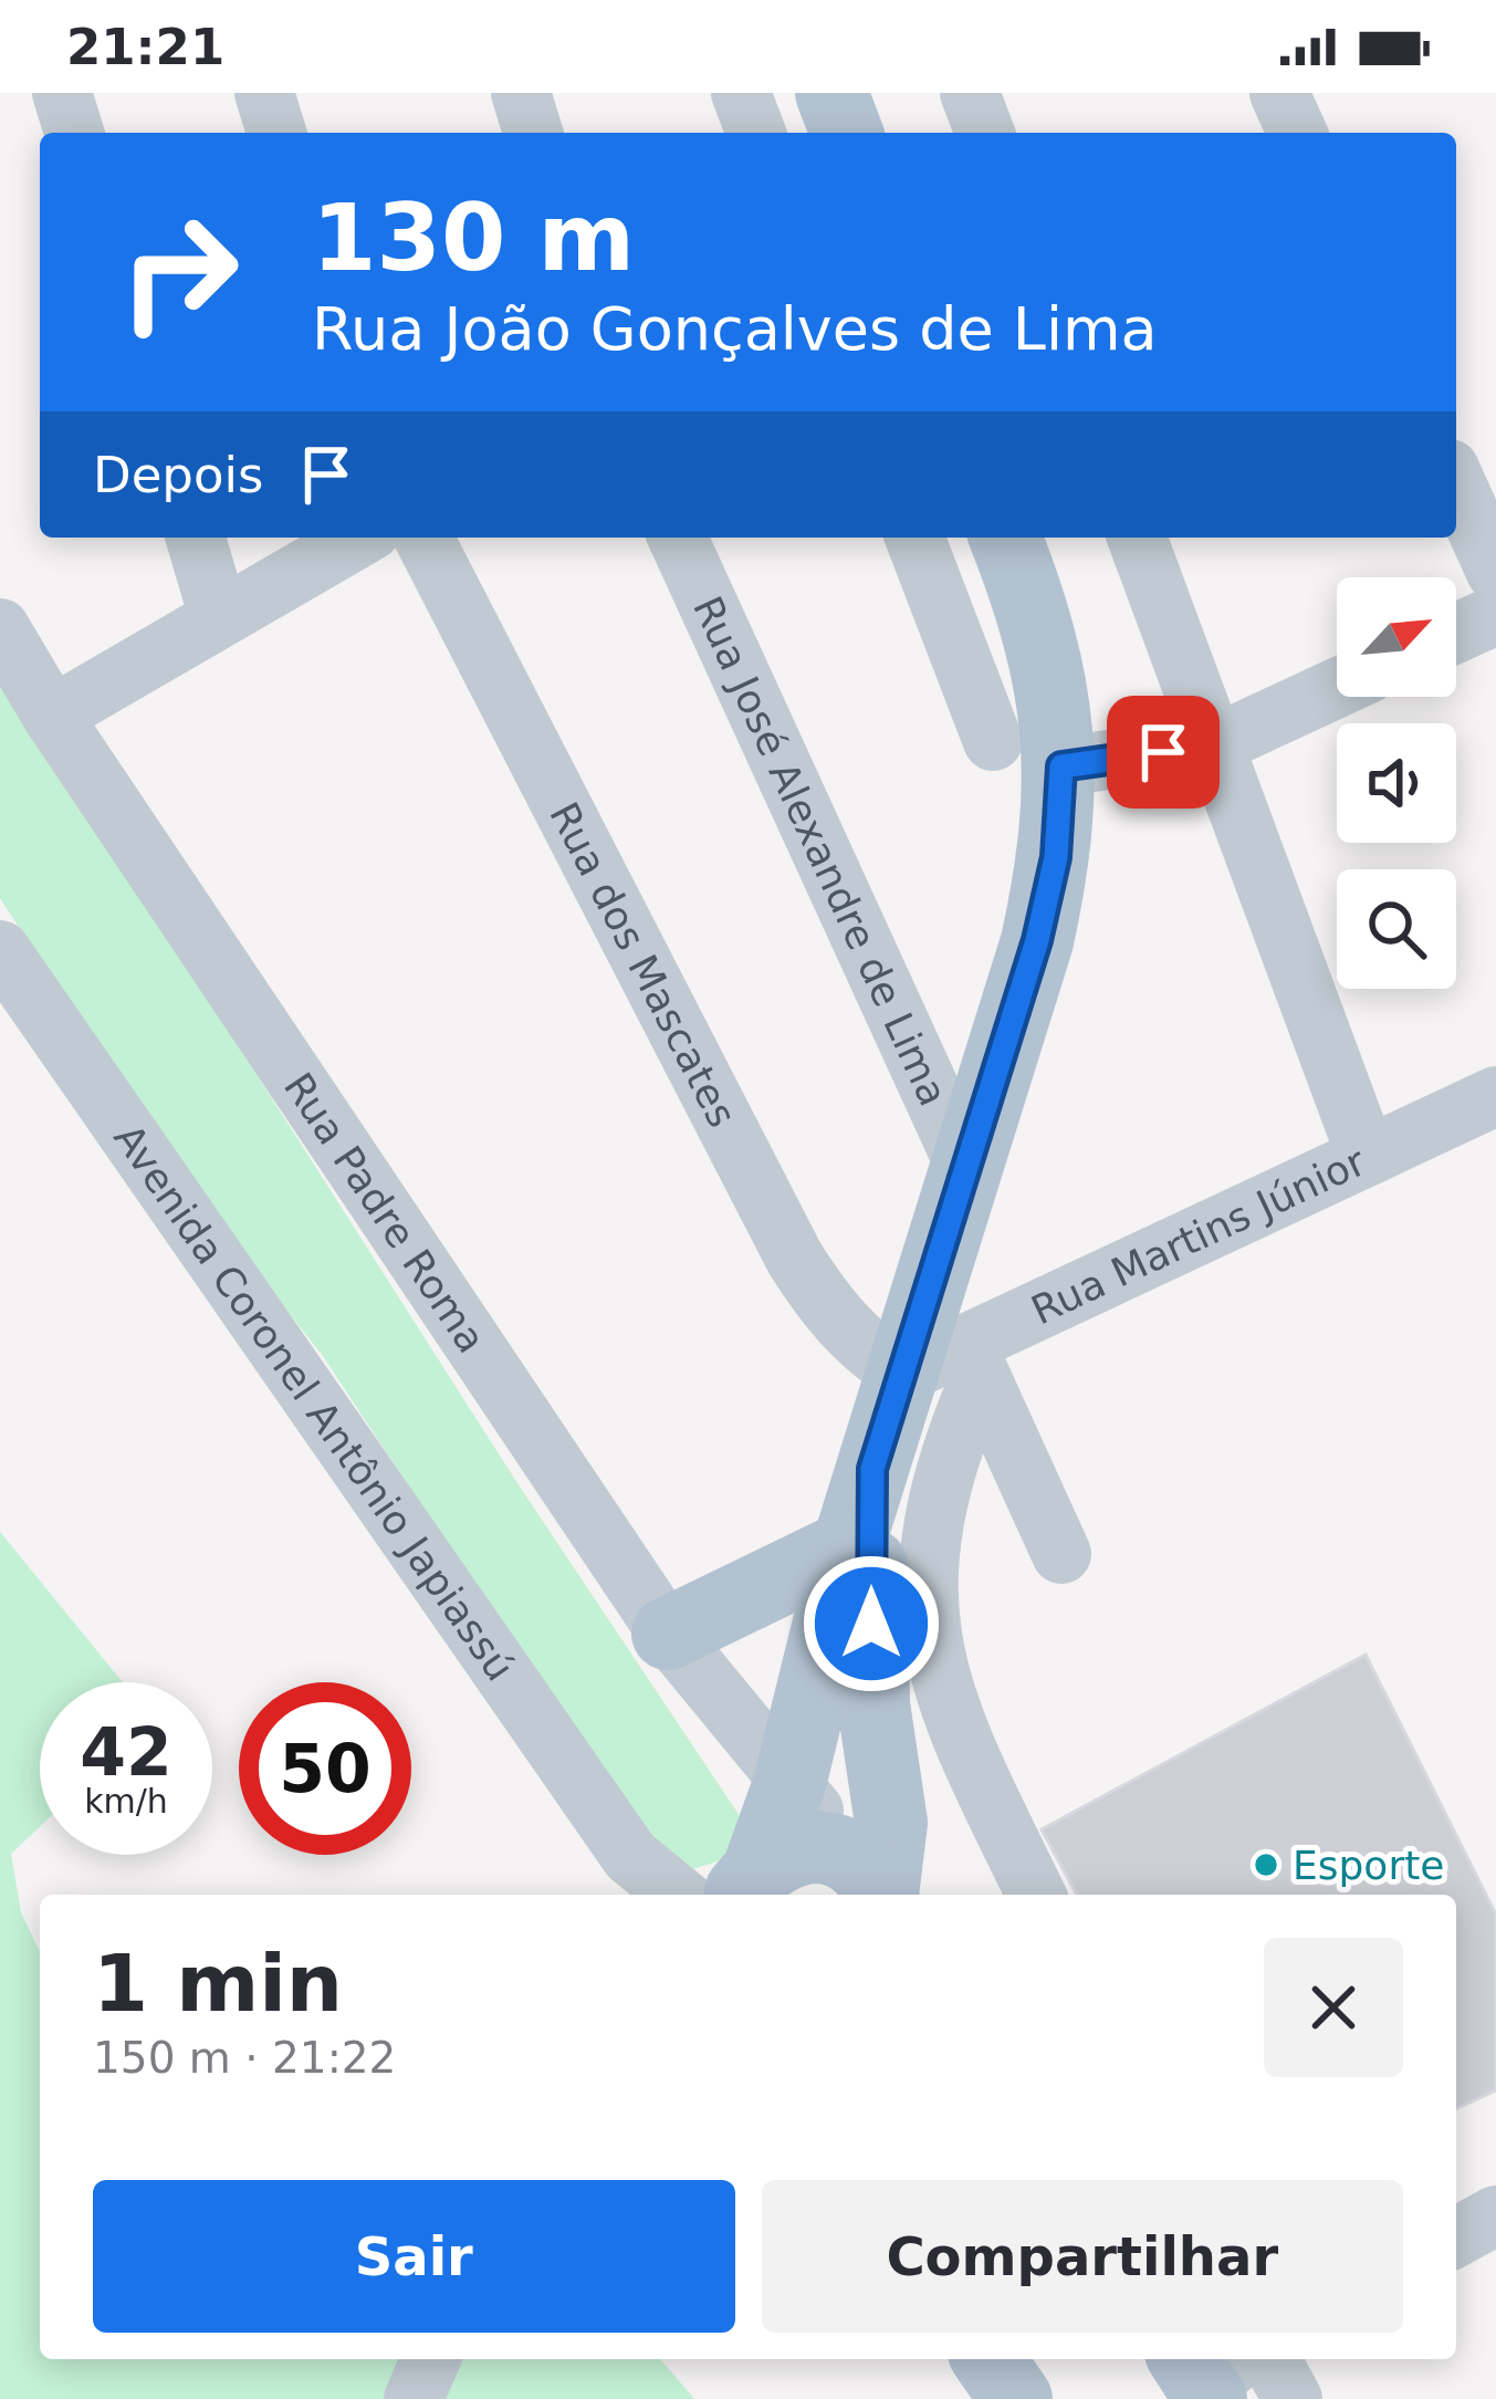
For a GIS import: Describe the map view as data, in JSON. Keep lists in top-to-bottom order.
{
  "streets": {
    "street": [
      "Rua José Alexandre de Lima",
      "Rua dos Mascates",
      "Rua Padre Roma",
      "Rua Martins Júnior",
      "Avenida Coronel Antônio Japiassú"
    ]
  },
  "crossings": [
    ["Rua dos Mascates", "Rua Martins Júnior"]
  ],
  "places": ["Esporte"],
  "north": "top right",
  "page": {
    "status": "21:21",
    "turn": ["130 m", "Rua João Gonçalves de Lima"],
    "then": "Depois",
    "speed": "42 km/h",
    "limit": "50",
    "heading": ["1 min", "150 m · 21:22"],
    "buttons": ["Sair", "Compartilhar"]
  }
}
